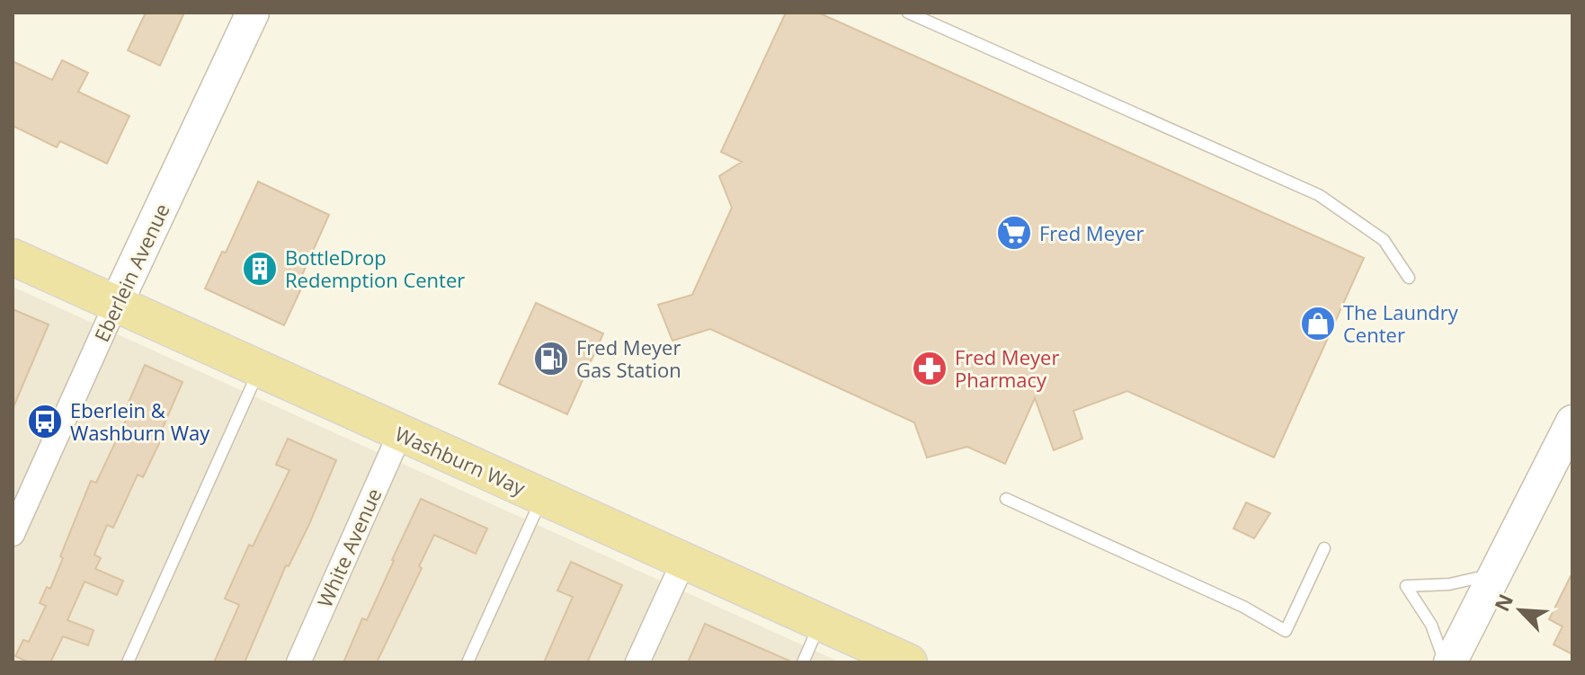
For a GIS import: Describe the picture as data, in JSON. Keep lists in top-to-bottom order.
{
  "streets": {
    "main road": ["Washburn Way"],
    "street": ["Eberlein Avenue", "White Avenue"]
  },
  "crossings": [
    ["Eberlein Avenue", "Washburn Way"],
    ["Washburn Way", "White Avenue"]
  ],
  "places": {
    "supermarket": ["Fred Meyer"],
    "building": ["BottleDrop Redemption Center"],
    "shop": ["The Laundry Center"],
    "fuel station": ["Fred Meyer Gas Station"],
    "pharmacy": ["Fred Meyer Pharmacy"],
    "bus stop": ["Eberlein & Washburn Way"]
  },
  "north": "top left"
}
